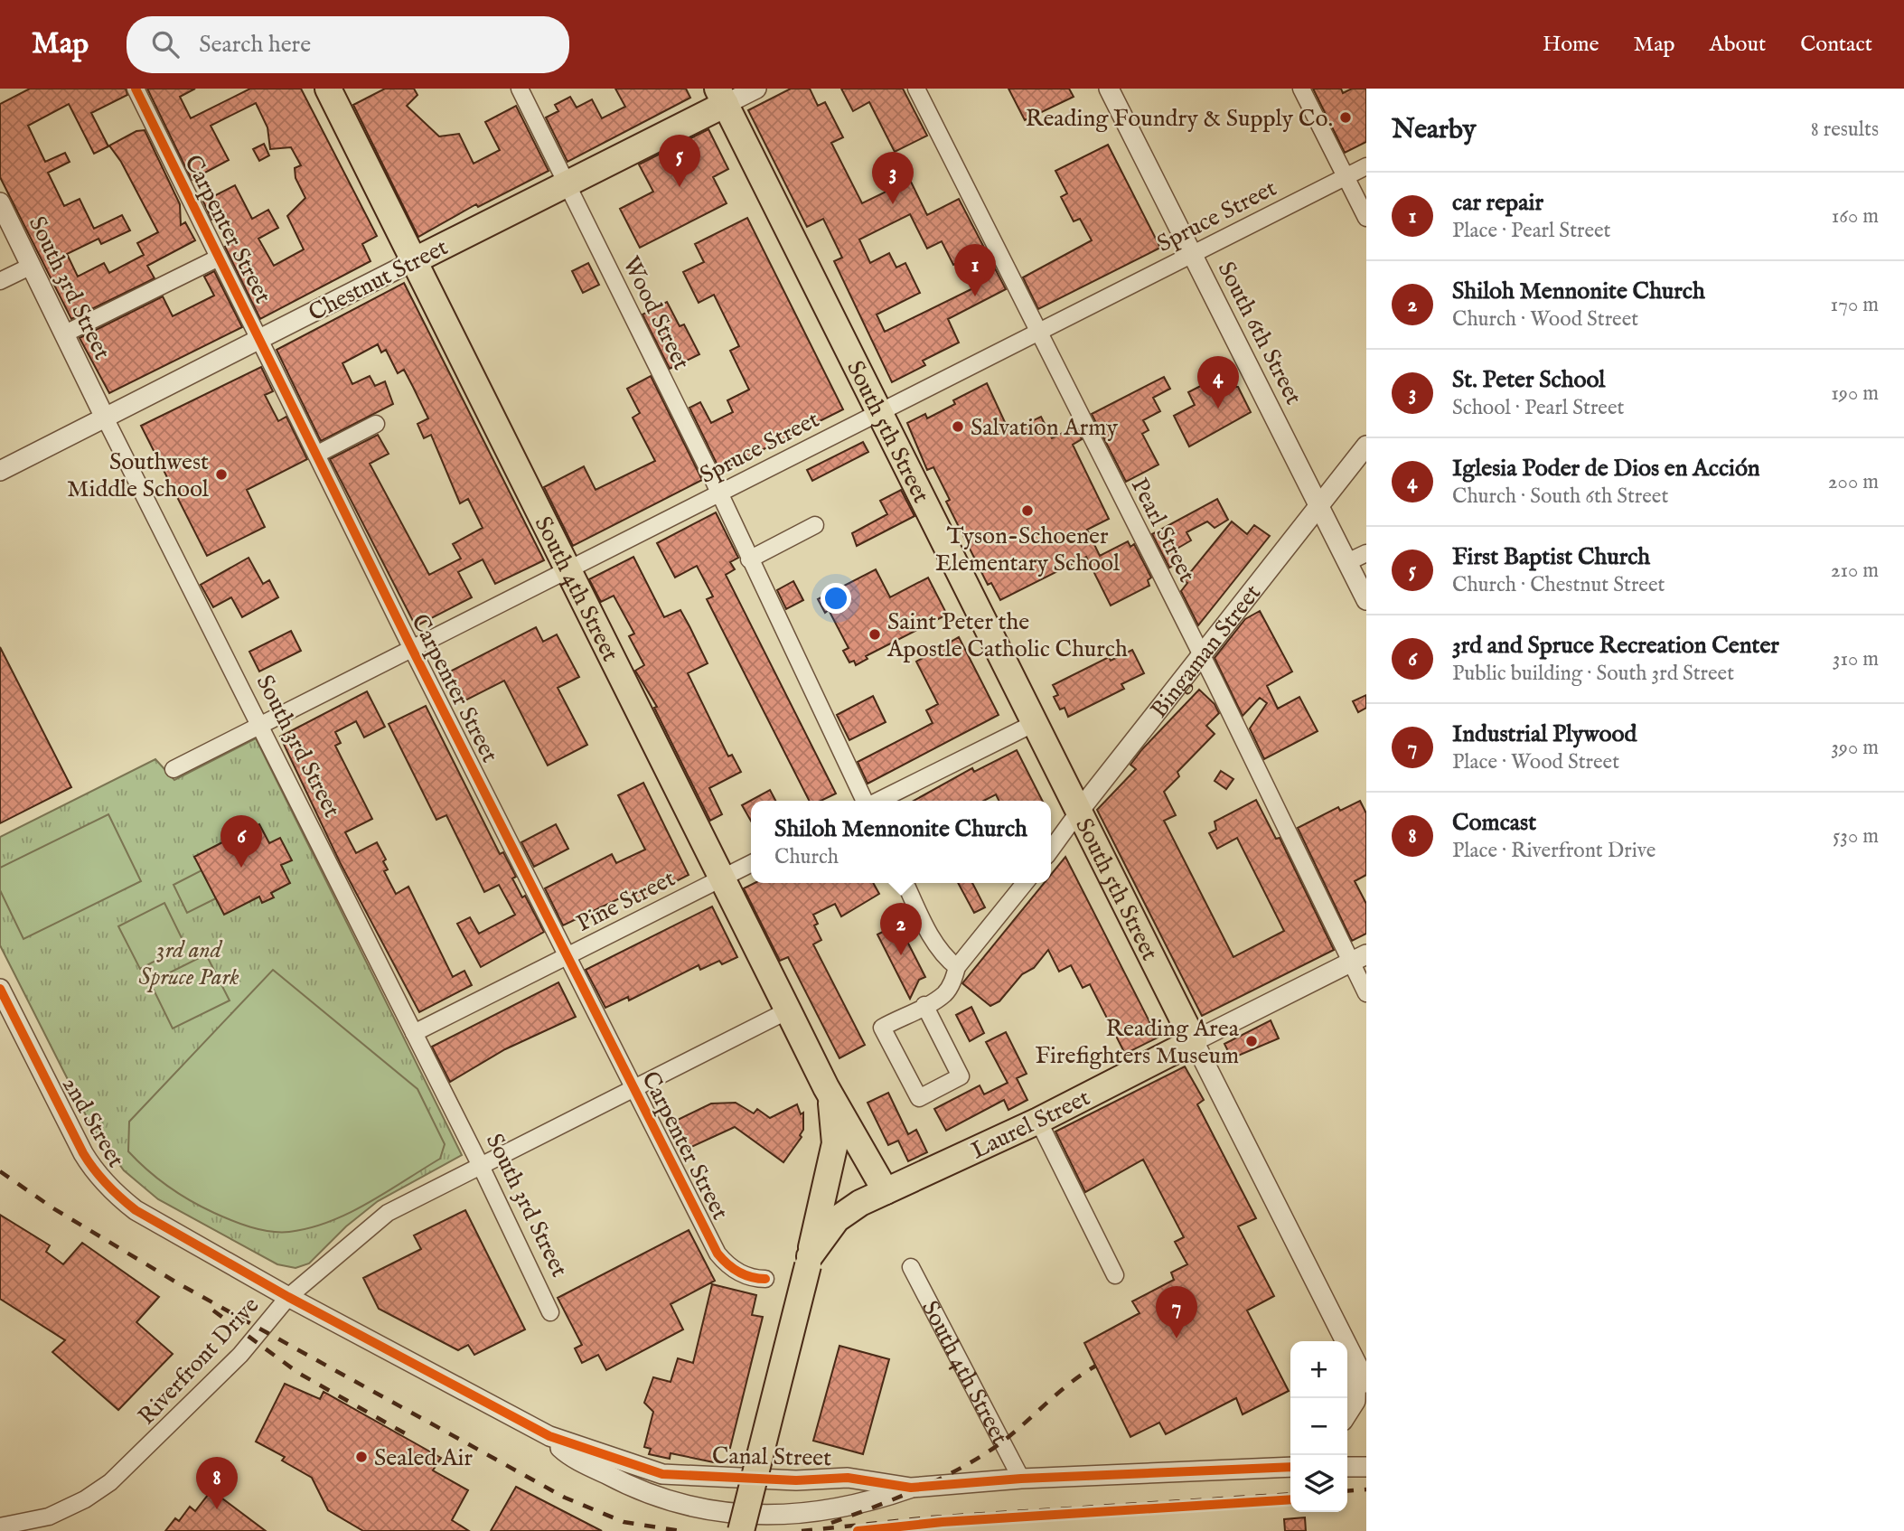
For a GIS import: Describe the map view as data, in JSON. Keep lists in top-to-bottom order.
{
  "streets": {
    "main road": [
      "Chestnut Street",
      "South 5th Street",
      "South 4th Street",
      "Laurel Street"
    ],
    "street": [
      "Spruce Street",
      "Carpenter Street",
      "South 3rd Street",
      "Wood Street",
      "South 6th Street",
      "Pearl Street",
      "Bingaman Street",
      "Pine Street",
      "2nd Street",
      "Riverfront Drive",
      "Canal Street"
    ]
  },
  "crossings": [
    ["Spruce Street", "Carpenter Street"],
    ["Spruce Street", "South 3rd Street"],
    ["Spruce Street", "Wood Street"],
    ["Spruce Street", "South 6th Street"],
    ["Spruce Street", "South 5th Street"],
    ["Spruce Street", "Pearl Street"],
    ["Spruce Street", "South 4th Street"],
    ["Carpenter Street", "Chestnut Street"],
    ["Carpenter Street", "Pine Street"],
    ["Carpenter Street", "Riverfront Drive"],
    ["Chestnut Street", "South 3rd Street"],
    ["Chestnut Street", "Wood Street"],
    ["Chestnut Street", "South 5th Street"],
    ["Chestnut Street", "South 4th Street"],
    ["South 3rd Street", "Pine Street"],
    ["South 3rd Street", "Riverfront Drive"],
    ["South 6th Street", "Bingaman Street"],
    ["South 5th Street", "Bingaman Street"],
    ["South 5th Street", "Laurel Street"],
    ["Pearl Street", "Bingaman Street"],
    ["Pearl Street", "Laurel Street"],
    ["South 4th Street", "Pine Street"],
    ["South 4th Street", "Laurel Street"],
    ["South 4th Street", "Riverfront Drive"],
    ["South 4th Street", "Canal Street"],
    ["2nd Street", "Riverfront Drive"],
    ["2nd Street", "Canal Street"],
    ["Riverfront Drive", "Canal Street"]
  ],
  "parks": ["3rd and Spruce Park"],
  "places": [
    "Reading Foundry & Supply Co.",
    "Salvation Army",
    "Southwest Middle School",
    "Tyson-Schoener Elementary School",
    "Saint Peter the Apostle Catholic Church",
    "Reading Area Firefighters Museum",
    "Sealed Air"
  ],
  "page": {
    "header": "Map",
    "search": "Search here",
    "nav": [
      "Home",
      "Map",
      "About",
      "Contact"
    ],
    "heading": ["Nearby", "8 results"],
    "pins": [
      "5",
      "3",
      "1",
      "4",
      "6",
      "2",
      "7",
      "8"
    ],
    "list": [
      {
        "mark": "1",
        "name": "car repair",
        "note": "Place · Pearl Street",
        "value": "160 m"
      },
      {
        "mark": "2",
        "name": "Shiloh Mennonite Church",
        "note": "Church · Wood Street",
        "value": "170 m"
      },
      {
        "mark": "3",
        "name": "St. Peter School",
        "note": "School · Pearl Street",
        "value": "190 m"
      },
      {
        "mark": "4",
        "name": "Iglesia Poder de Dios en Acción",
        "note": "Church · South 6th Street",
        "value": "200 m"
      },
      {
        "mark": "5",
        "name": "First Baptist Church",
        "note": "Church · Chestnut Street",
        "value": "210 m"
      },
      {
        "mark": "6",
        "name": "3rd and Spruce Recreation Center",
        "note": "Public building · South 3rd Street",
        "value": "310 m"
      },
      {
        "mark": "7",
        "name": "Industrial Plywood",
        "note": "Place · Wood Street",
        "value": "390 m"
      },
      {
        "mark": "8",
        "name": "Comcast",
        "note": "Place · Riverfront Drive",
        "value": "530 m"
      }
    ],
    "popup": ["Shiloh Mennonite Church", "Church"],
    "map_buttons": ["+", "−"]
  }
}
